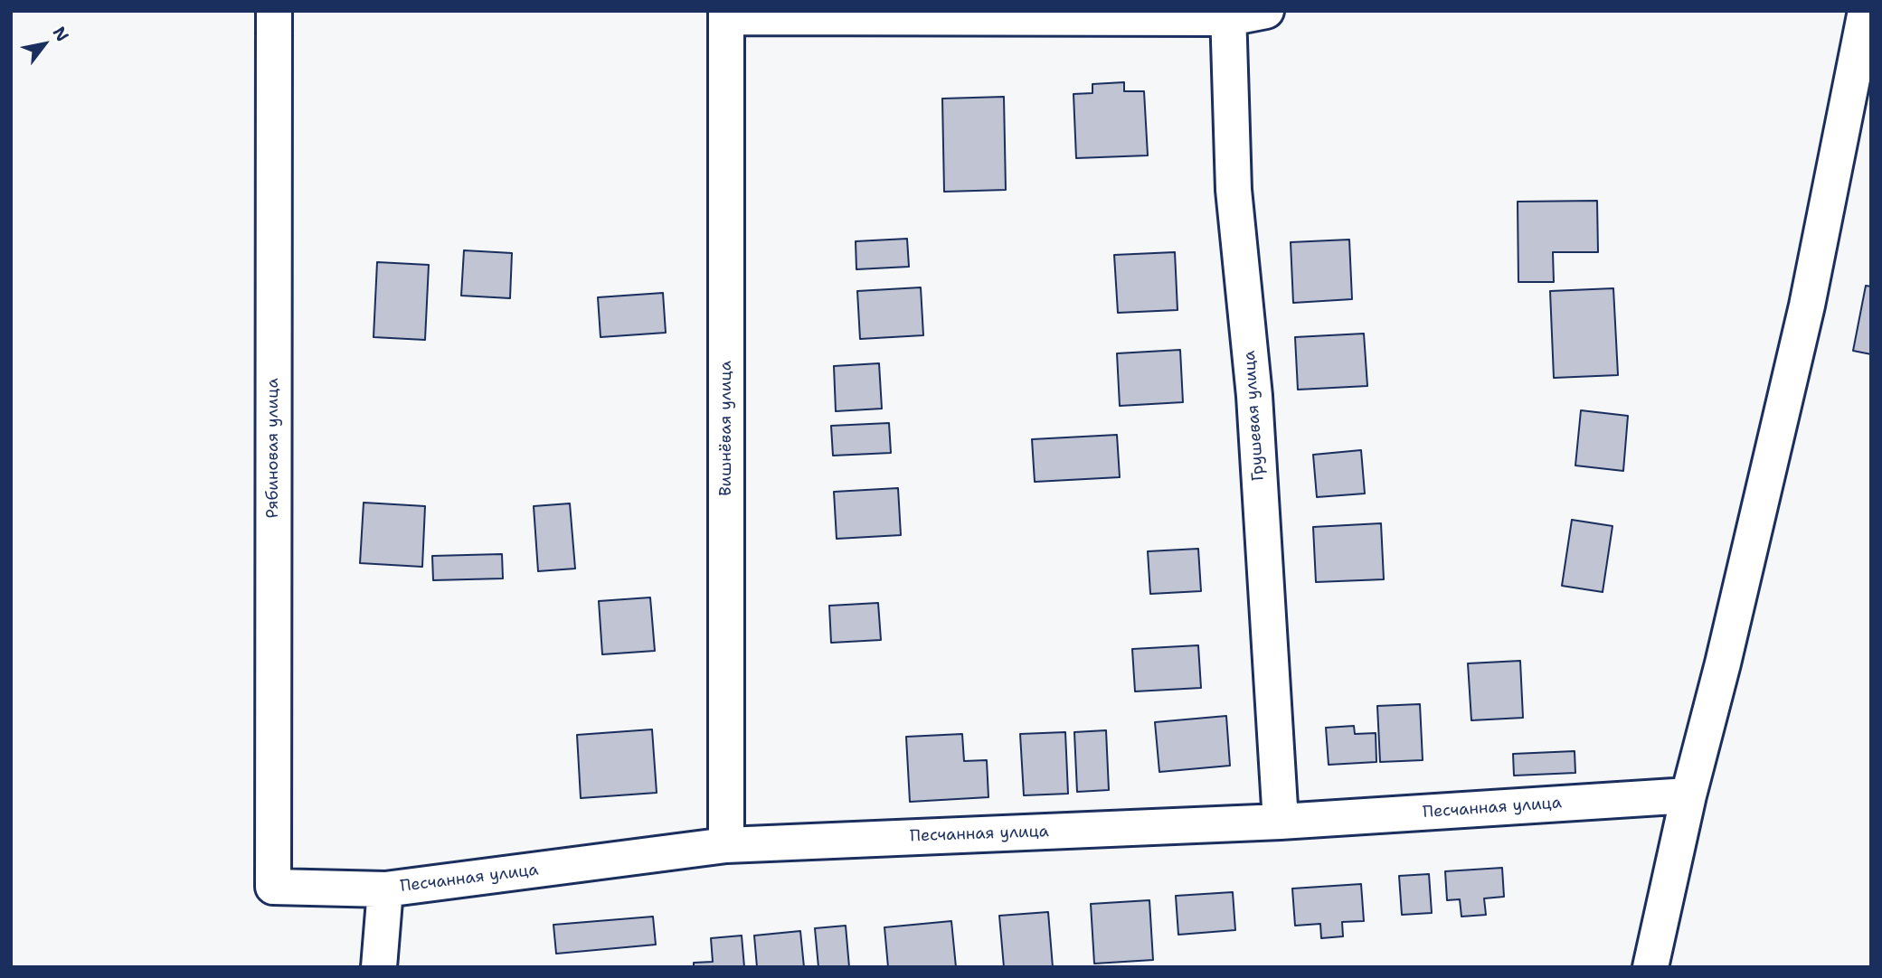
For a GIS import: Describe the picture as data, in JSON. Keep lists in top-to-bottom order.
{
  "streets": {
    "street": [
      "Грушевая улица",
      "Вишнёвая улица",
      "Рябиновая улица",
      "Песчанная улица"
    ]
  },
  "crossings": [
    ["Грушевая улица", "Песчанная улица"],
    ["Вишнёвая улица", "Песчанная улица"],
    ["Рябиновая улица", "Песчанная улица"]
  ],
  "north": "top right"
}
